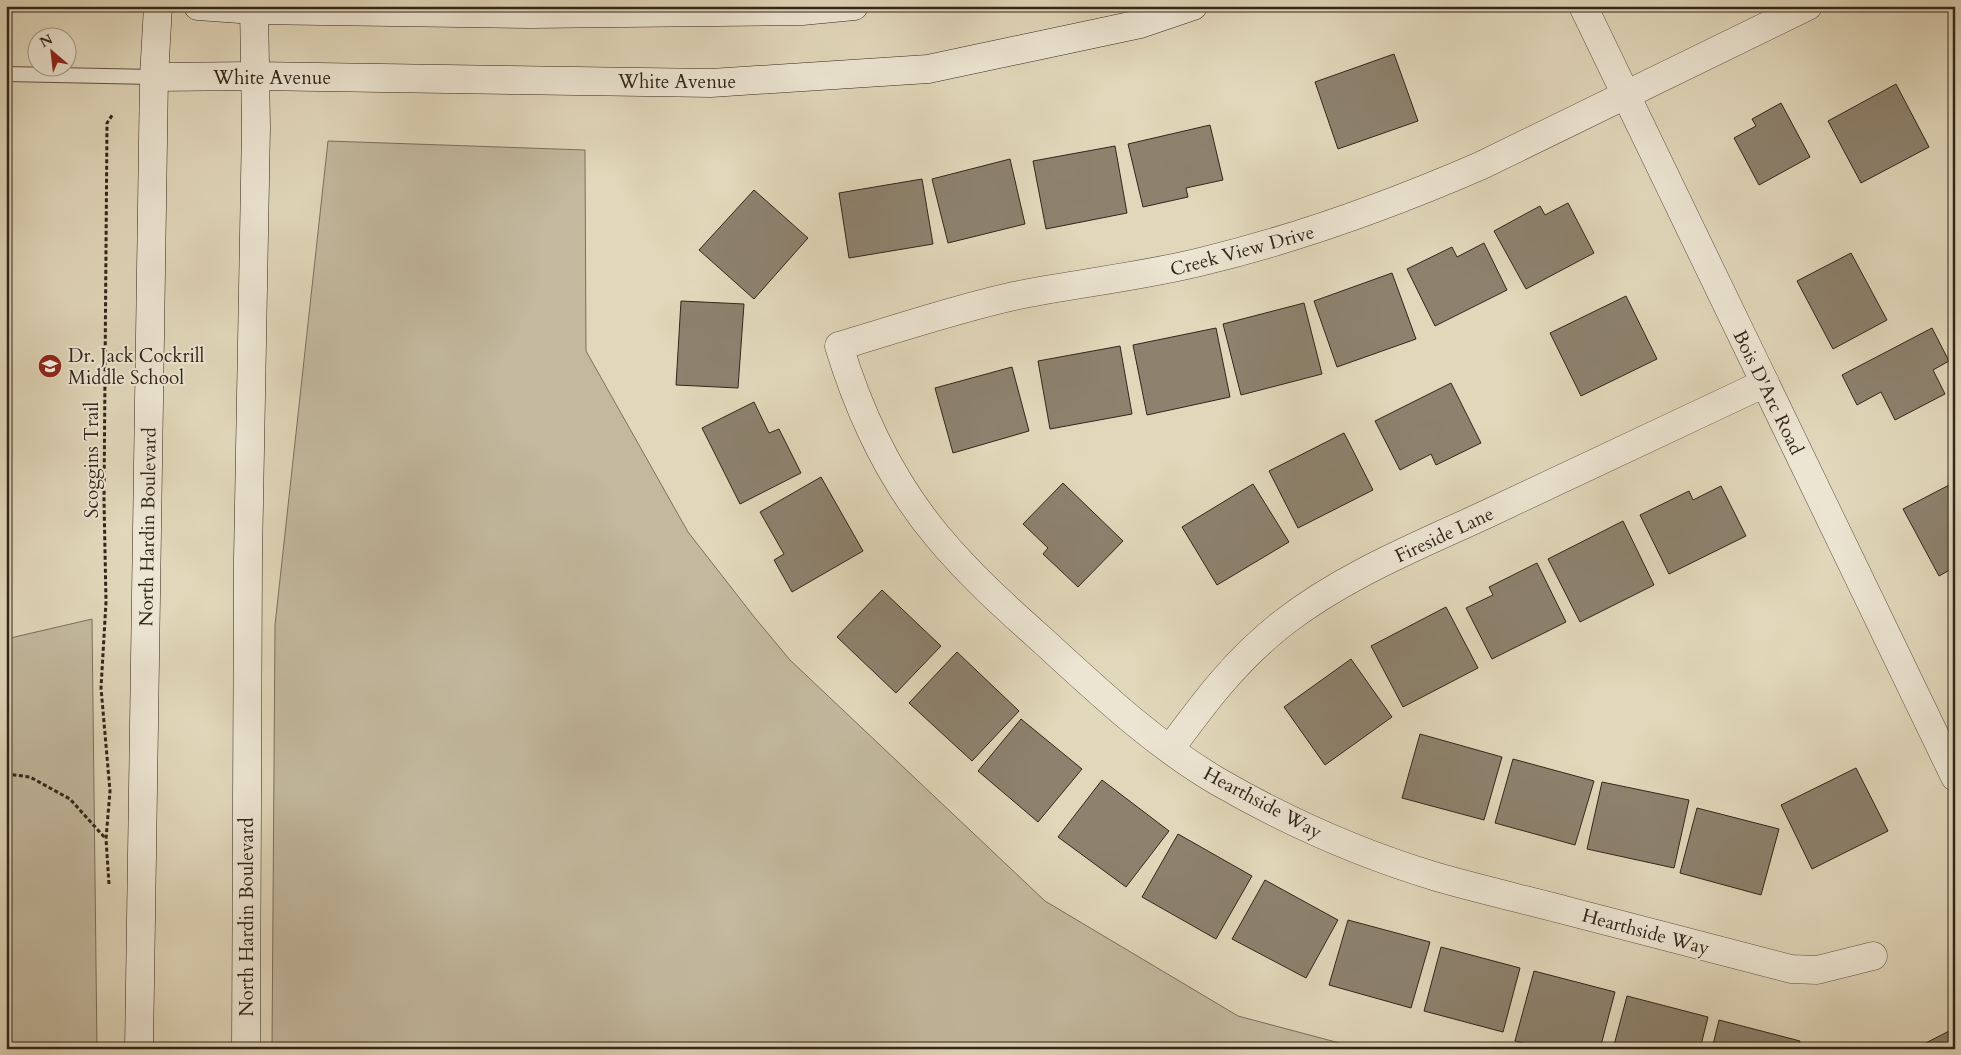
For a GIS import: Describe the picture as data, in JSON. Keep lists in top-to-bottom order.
{
  "streets": {
    "street": [
      "White Avenue",
      "Creek View Drive",
      "Bois D'Arc Road",
      "North Hardin Boulevard",
      "Fireside Lane",
      "Hearthside Way"
    ],
    "path": ["Scoggins Trail"]
  },
  "crossings": [
    ["White Avenue", "North Hardin Boulevard"],
    ["Creek View Drive", "Bois D'Arc Road"],
    ["Creek View Drive", "Hearthside Way"],
    ["Bois D'Arc Road", "Fireside Lane"],
    ["Fireside Lane", "Hearthside Way"]
  ],
  "places": {
    "school or university": ["Dr. Jack Cockrill Middle School"]
  },
  "north": "top left"
}
